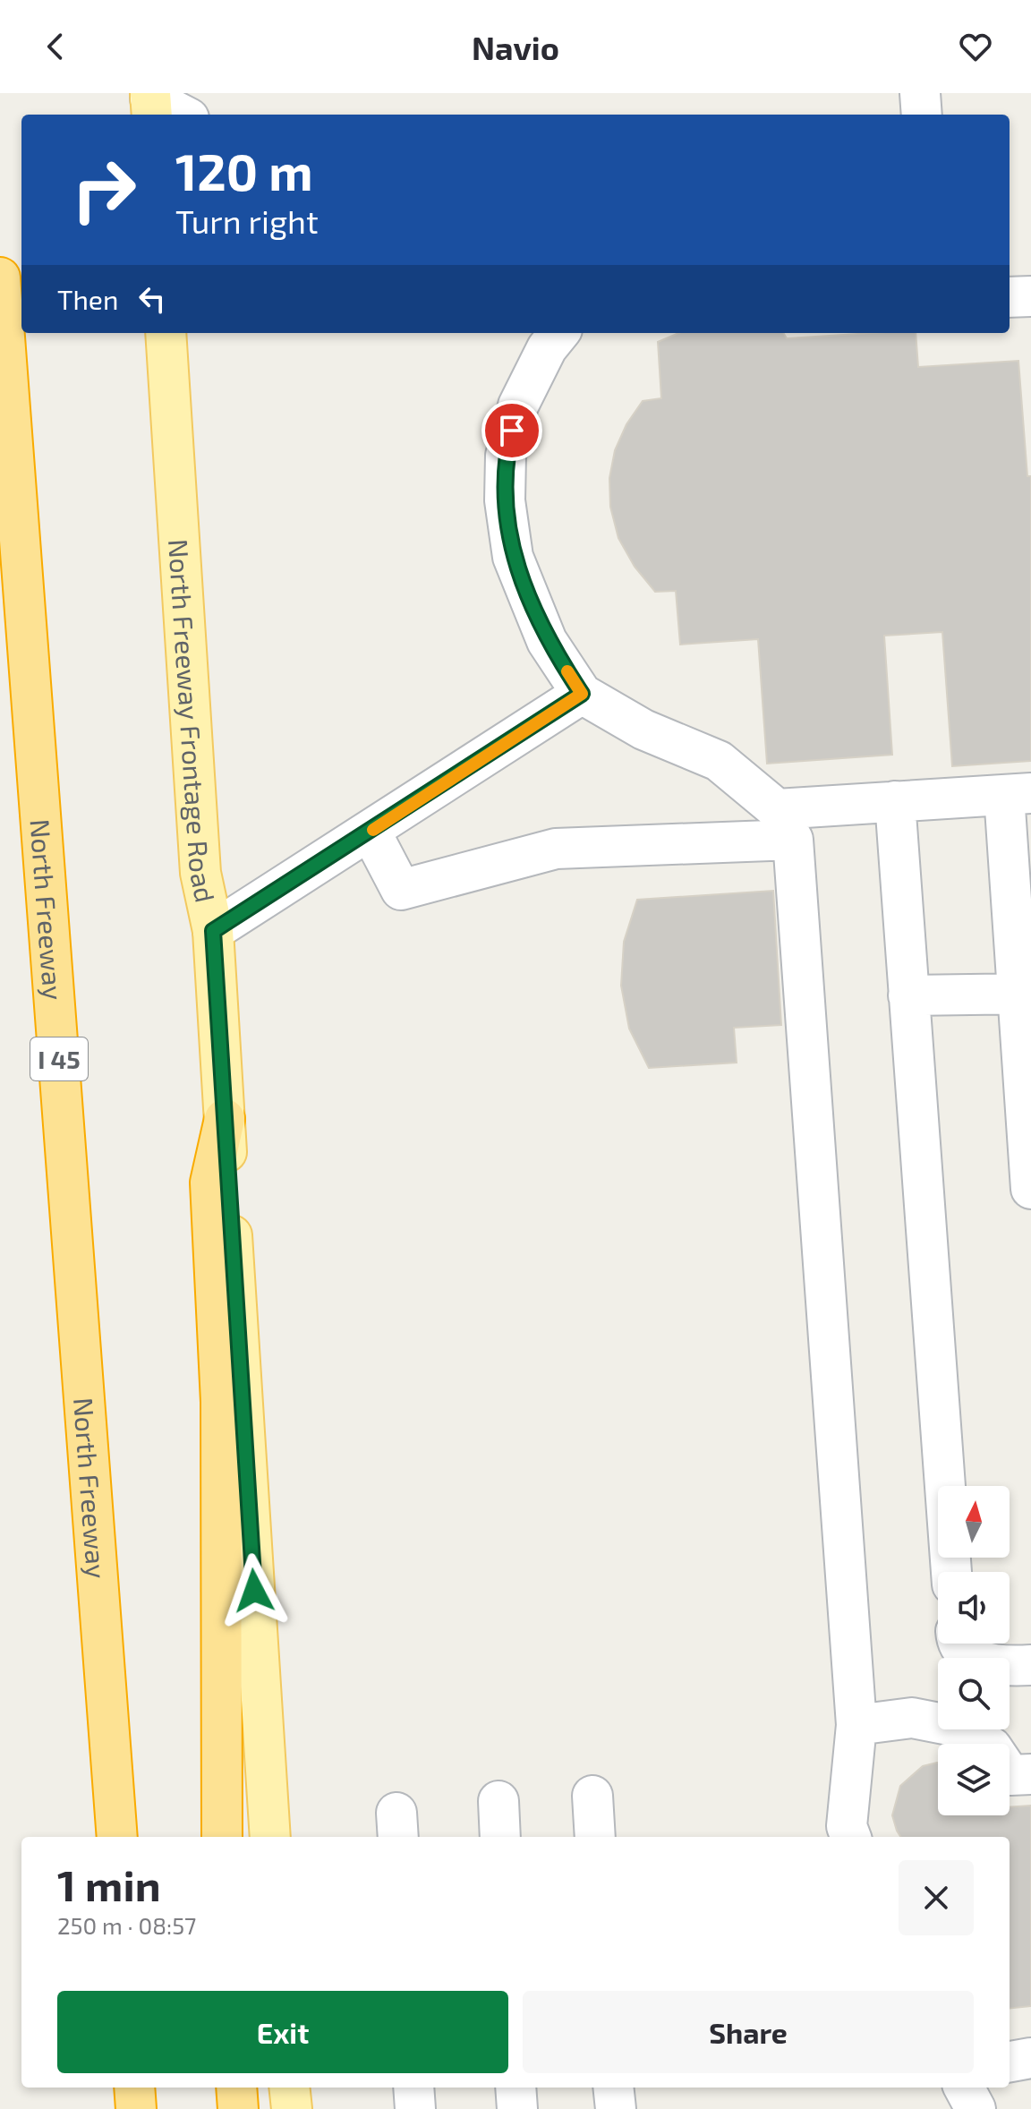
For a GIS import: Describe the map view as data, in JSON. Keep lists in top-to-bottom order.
{
  "streets": {
    "highway": ["North Freeway", "I 45"],
    "main road": ["North Freeway Frontage Road"]
  },
  "north": "top",
  "page": {
    "header": "Navio",
    "turn": ["120 m", "Turn right"],
    "then": "Then",
    "heading": ["1 min", "250 m · 08:57"],
    "buttons": ["Exit", "Share"]
  }
}
